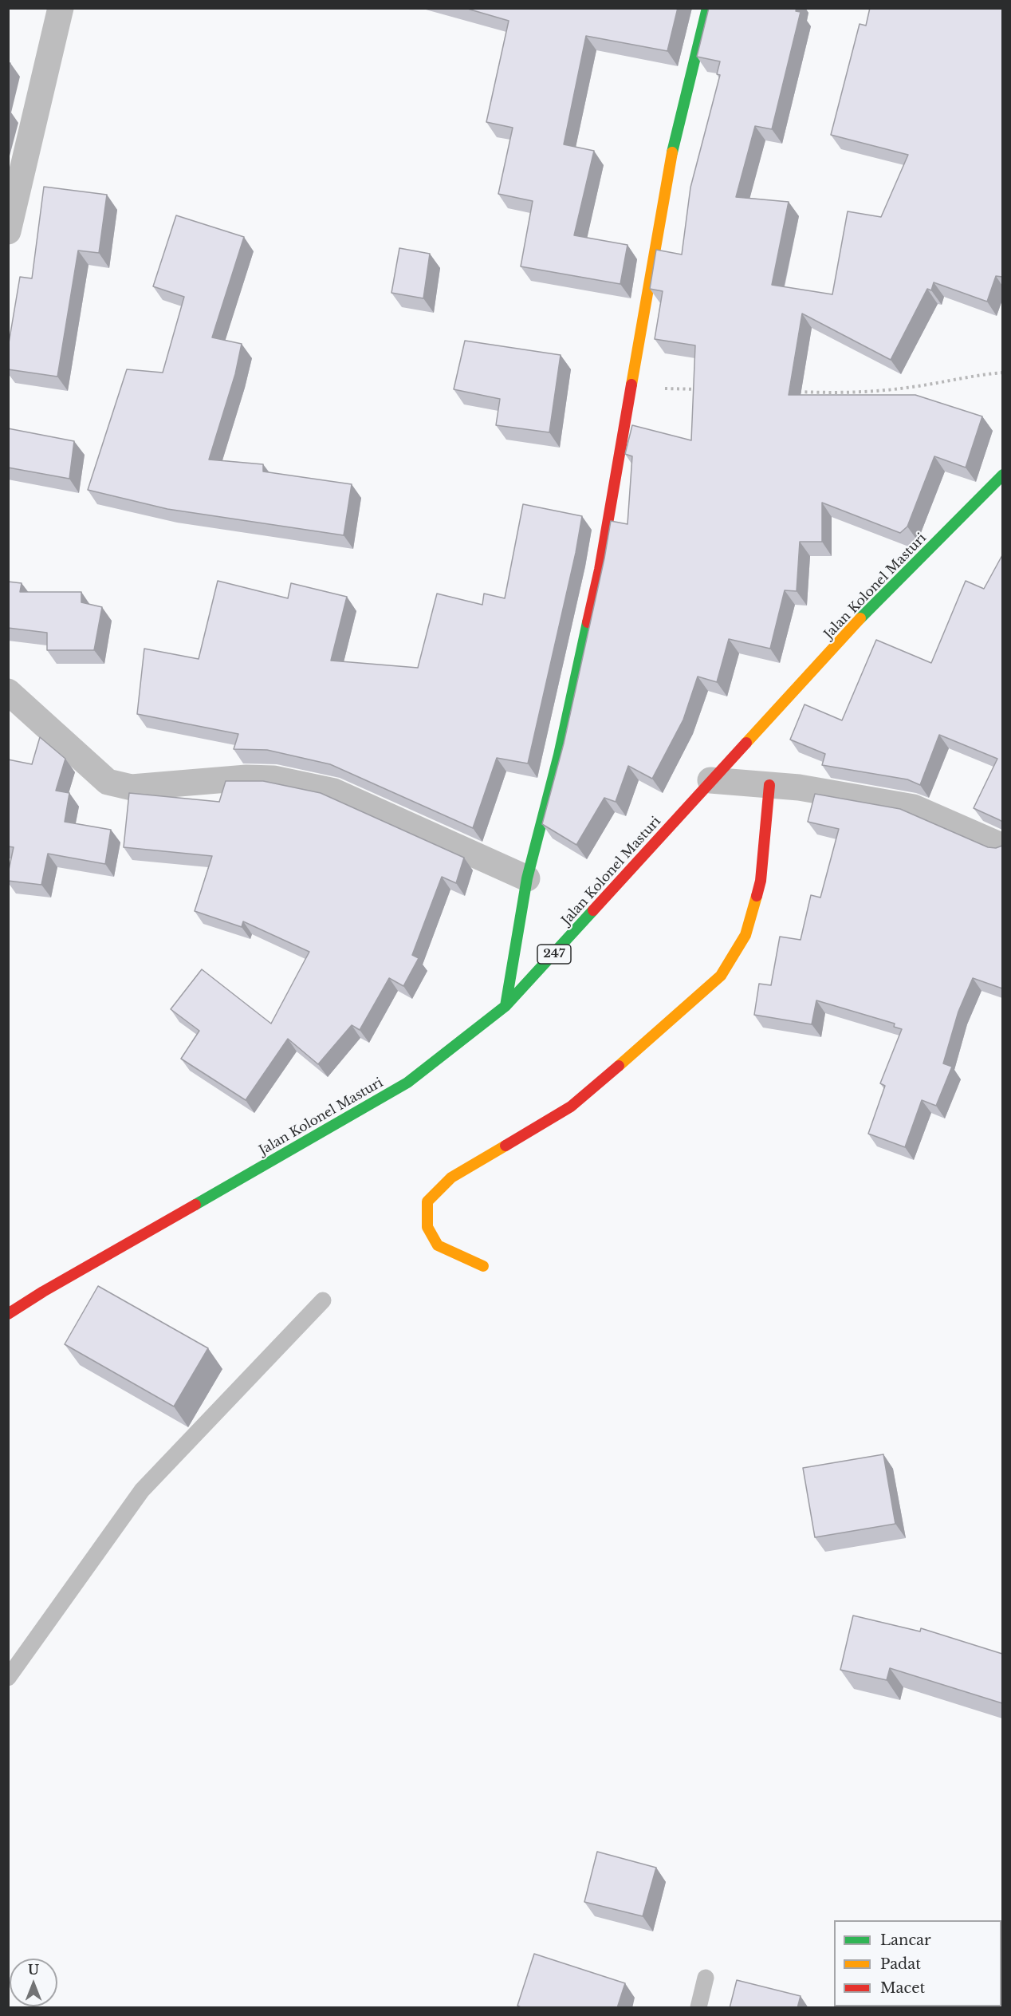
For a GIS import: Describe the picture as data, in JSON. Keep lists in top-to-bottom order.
{
  "streets": {
    "street": ["Jalan Kolonel Masturi", "247"]
  },
  "legend": ["Lancar", "Padat", "Macet"],
  "north": "top"
}
